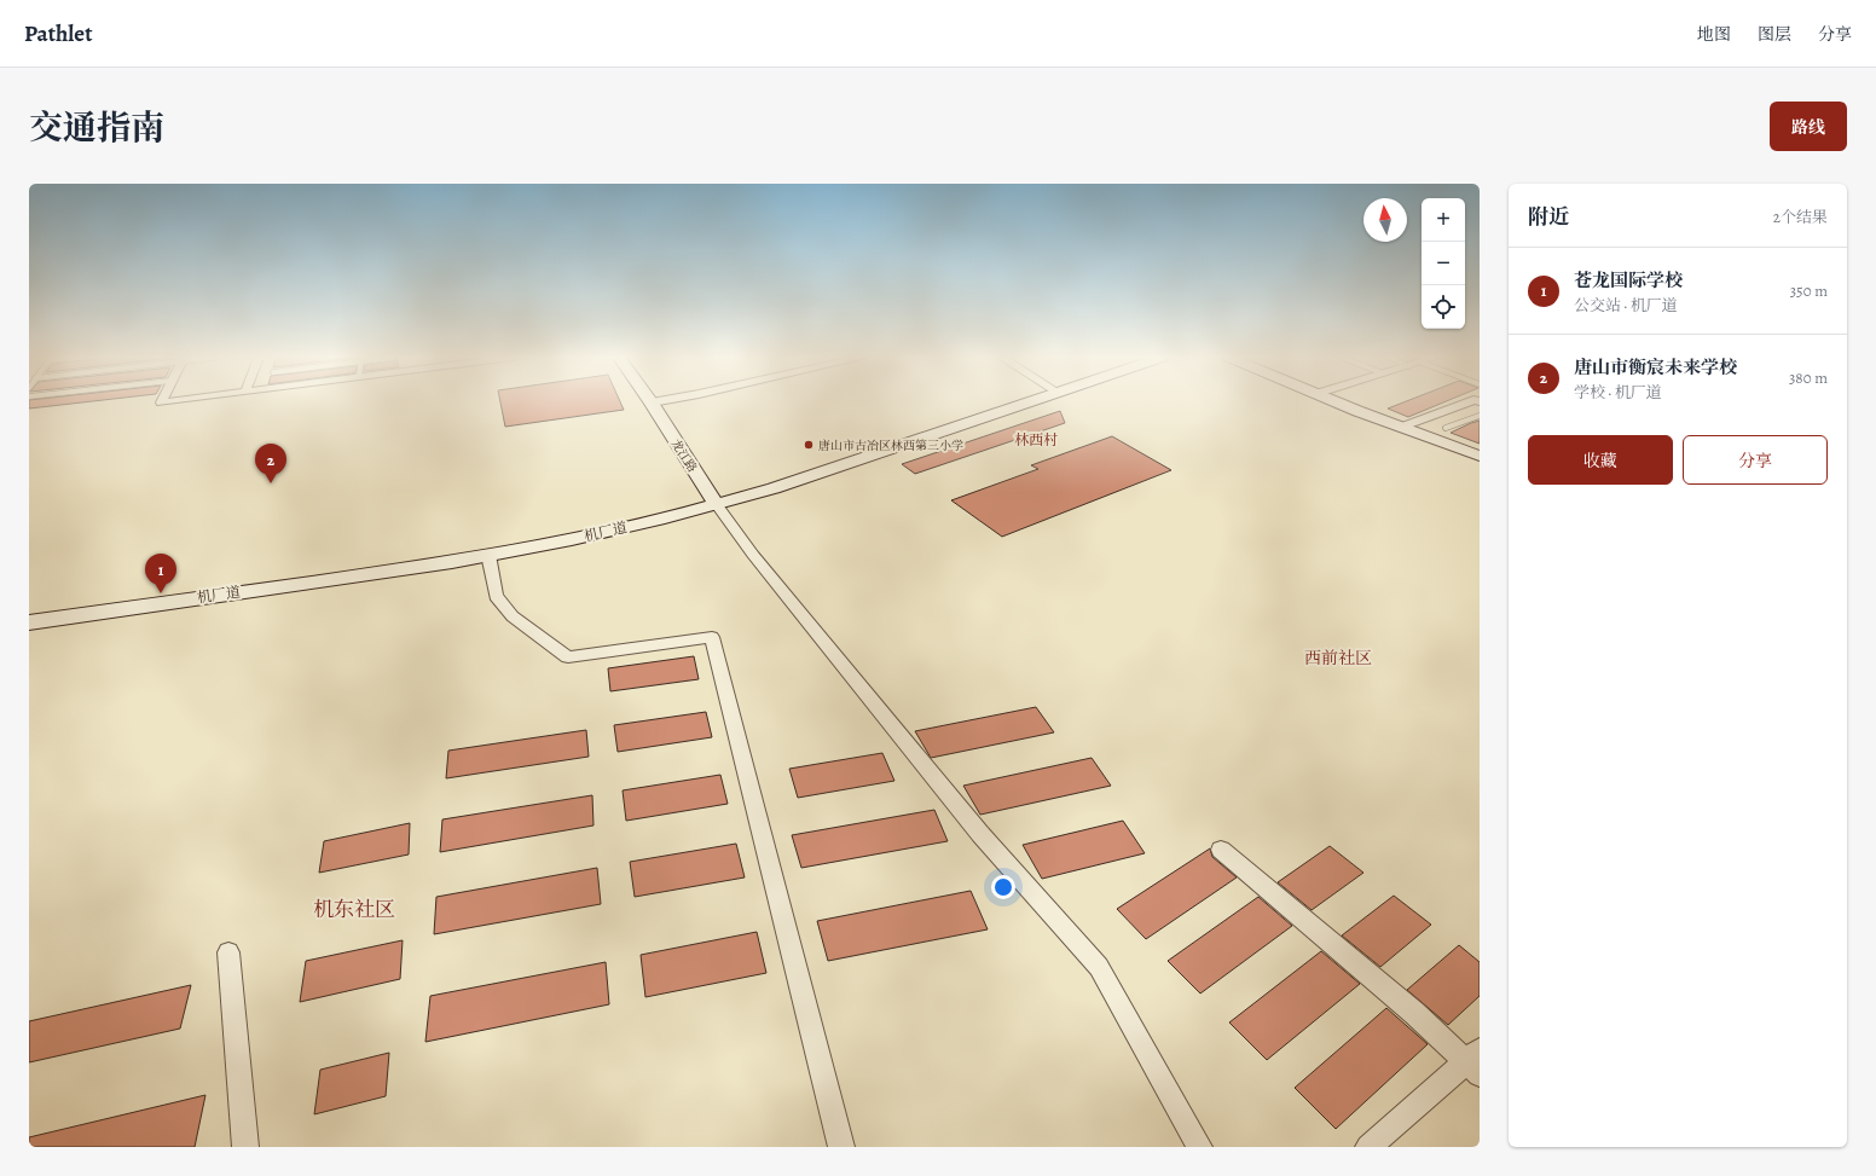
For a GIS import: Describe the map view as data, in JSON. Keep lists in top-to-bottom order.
{
  "streets": {
    "street": ["龙江路", "机厂道"]
  },
  "crossings": [
    ["龙江路", "机厂道"]
  ],
  "districts": ["林西村", "西前社区", "机东社区"],
  "places": ["唐山市古冶区林西第三小学"],
  "north": "top",
  "page": {
    "header": "Pathlet",
    "nav": ["地图", "图层", "分享"],
    "title": "交通指南",
    "buttons": [
      "路线",
      ["收藏", "分享"]
    ],
    "heading": ["附近", "2个结果"],
    "map_buttons": ["+", "−"],
    "list": [
      {
        "mark": "1",
        "name": "苍龙国际学校",
        "note": "公交站 · 机厂道",
        "value": "350 m"
      },
      {
        "mark": "2",
        "name": "唐山市衡宸未来学校",
        "note": "学校 · 机厂道",
        "value": "380 m"
      }
    ],
    "pins": ["2", "1"]
  }
}
